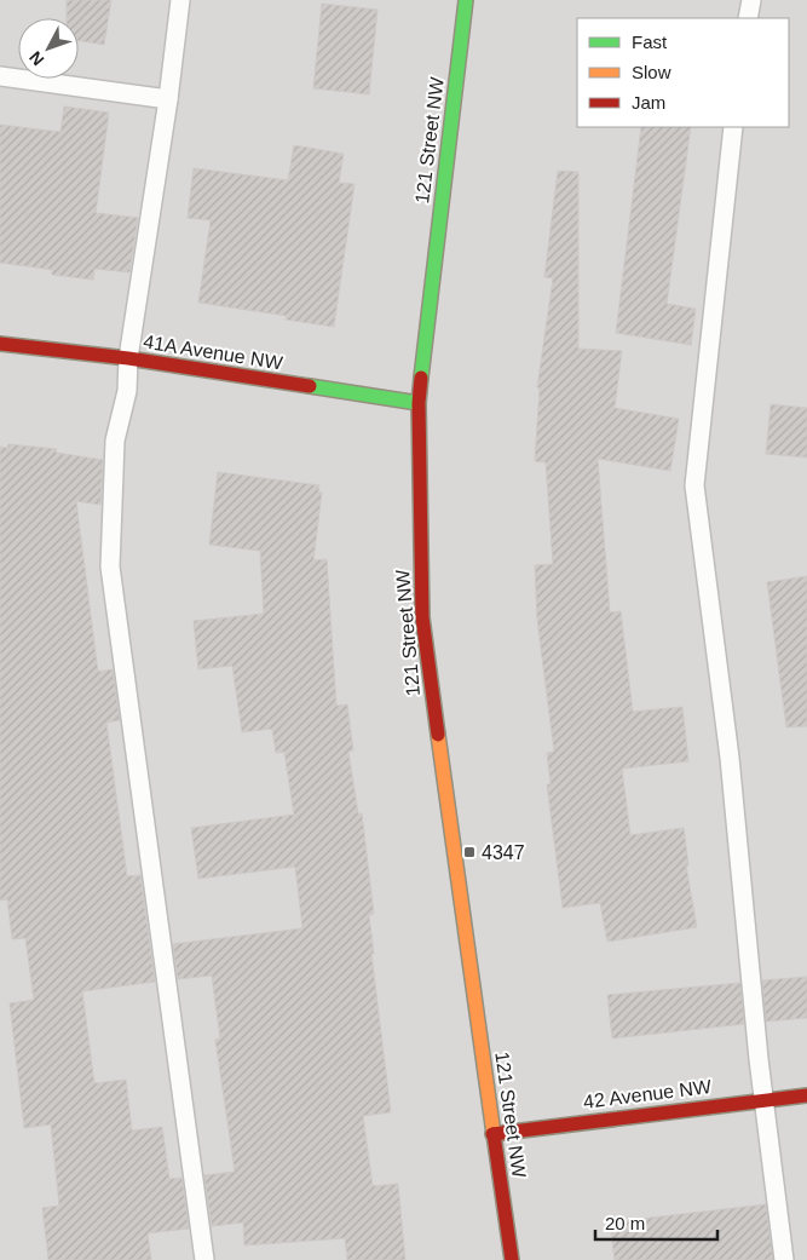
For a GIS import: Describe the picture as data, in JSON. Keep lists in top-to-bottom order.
{
  "streets": {
    "street": ["121 Street NW", "41A Avenue NW", "42 Avenue NW"]
  },
  "crossings": [
    ["121 Street NW", "41A Avenue NW"],
    ["121 Street NW", "42 Avenue NW"]
  ],
  "places": {
    "transit": ["4347"]
  },
  "legend": ["Fast", "Slow", "Jam"],
  "scale_bar": "20 m",
  "north": "bottom left"
}
